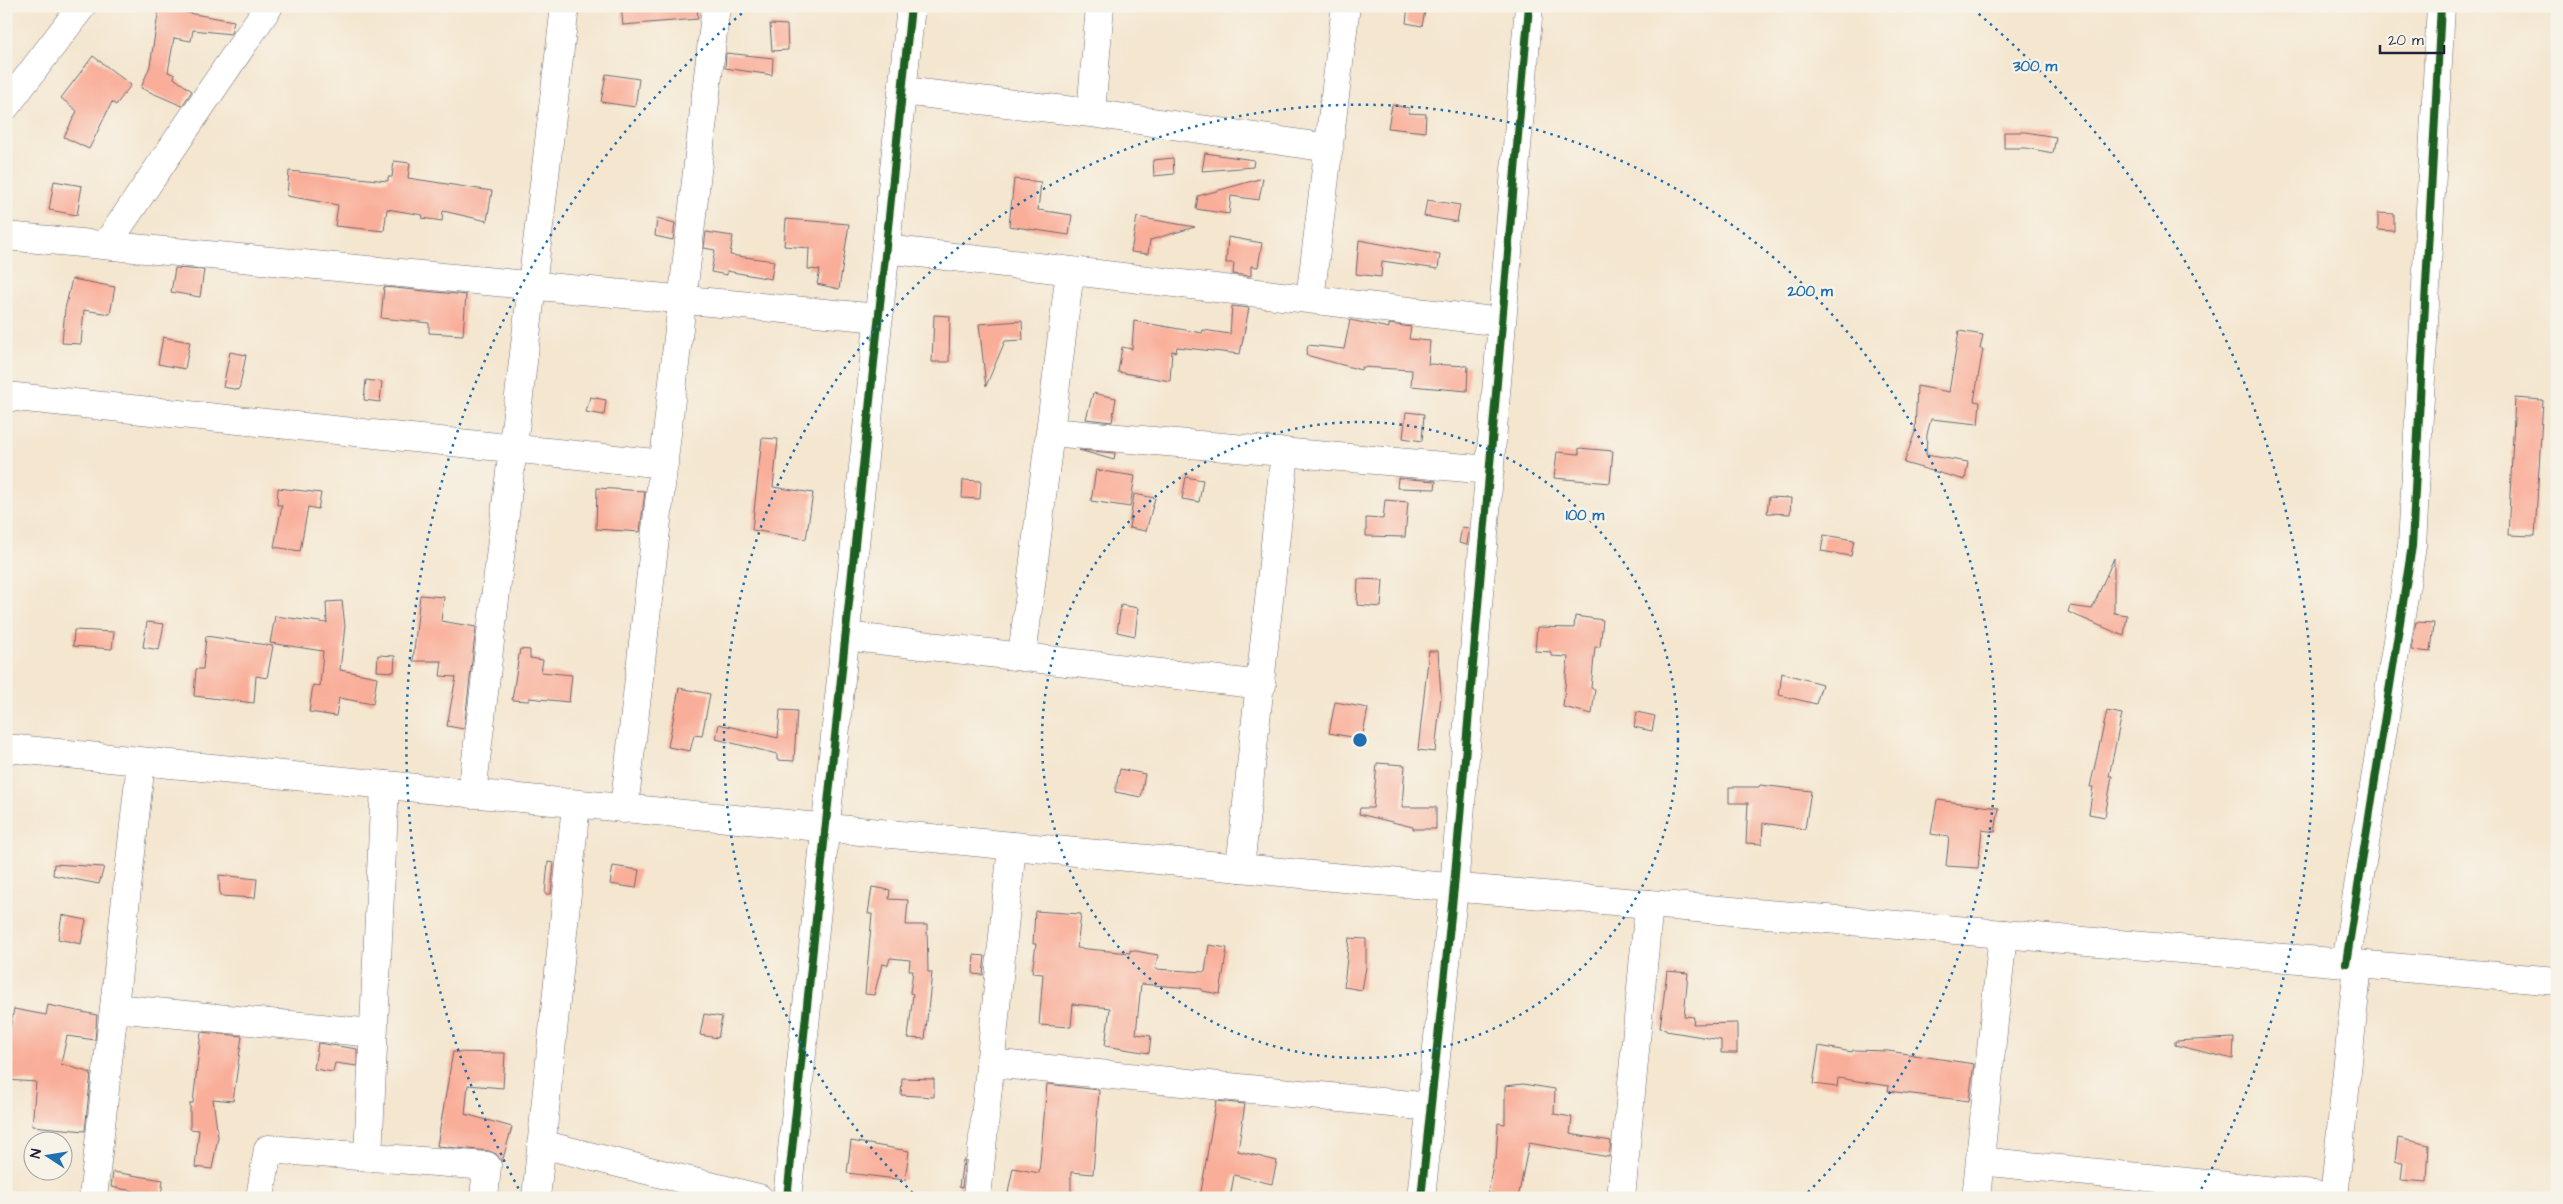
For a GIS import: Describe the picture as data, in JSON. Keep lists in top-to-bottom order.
{
  "scale_bar": "20 m",
  "north": "left",
  "rings": ["300 m", "200 m", "100 m"]
}
